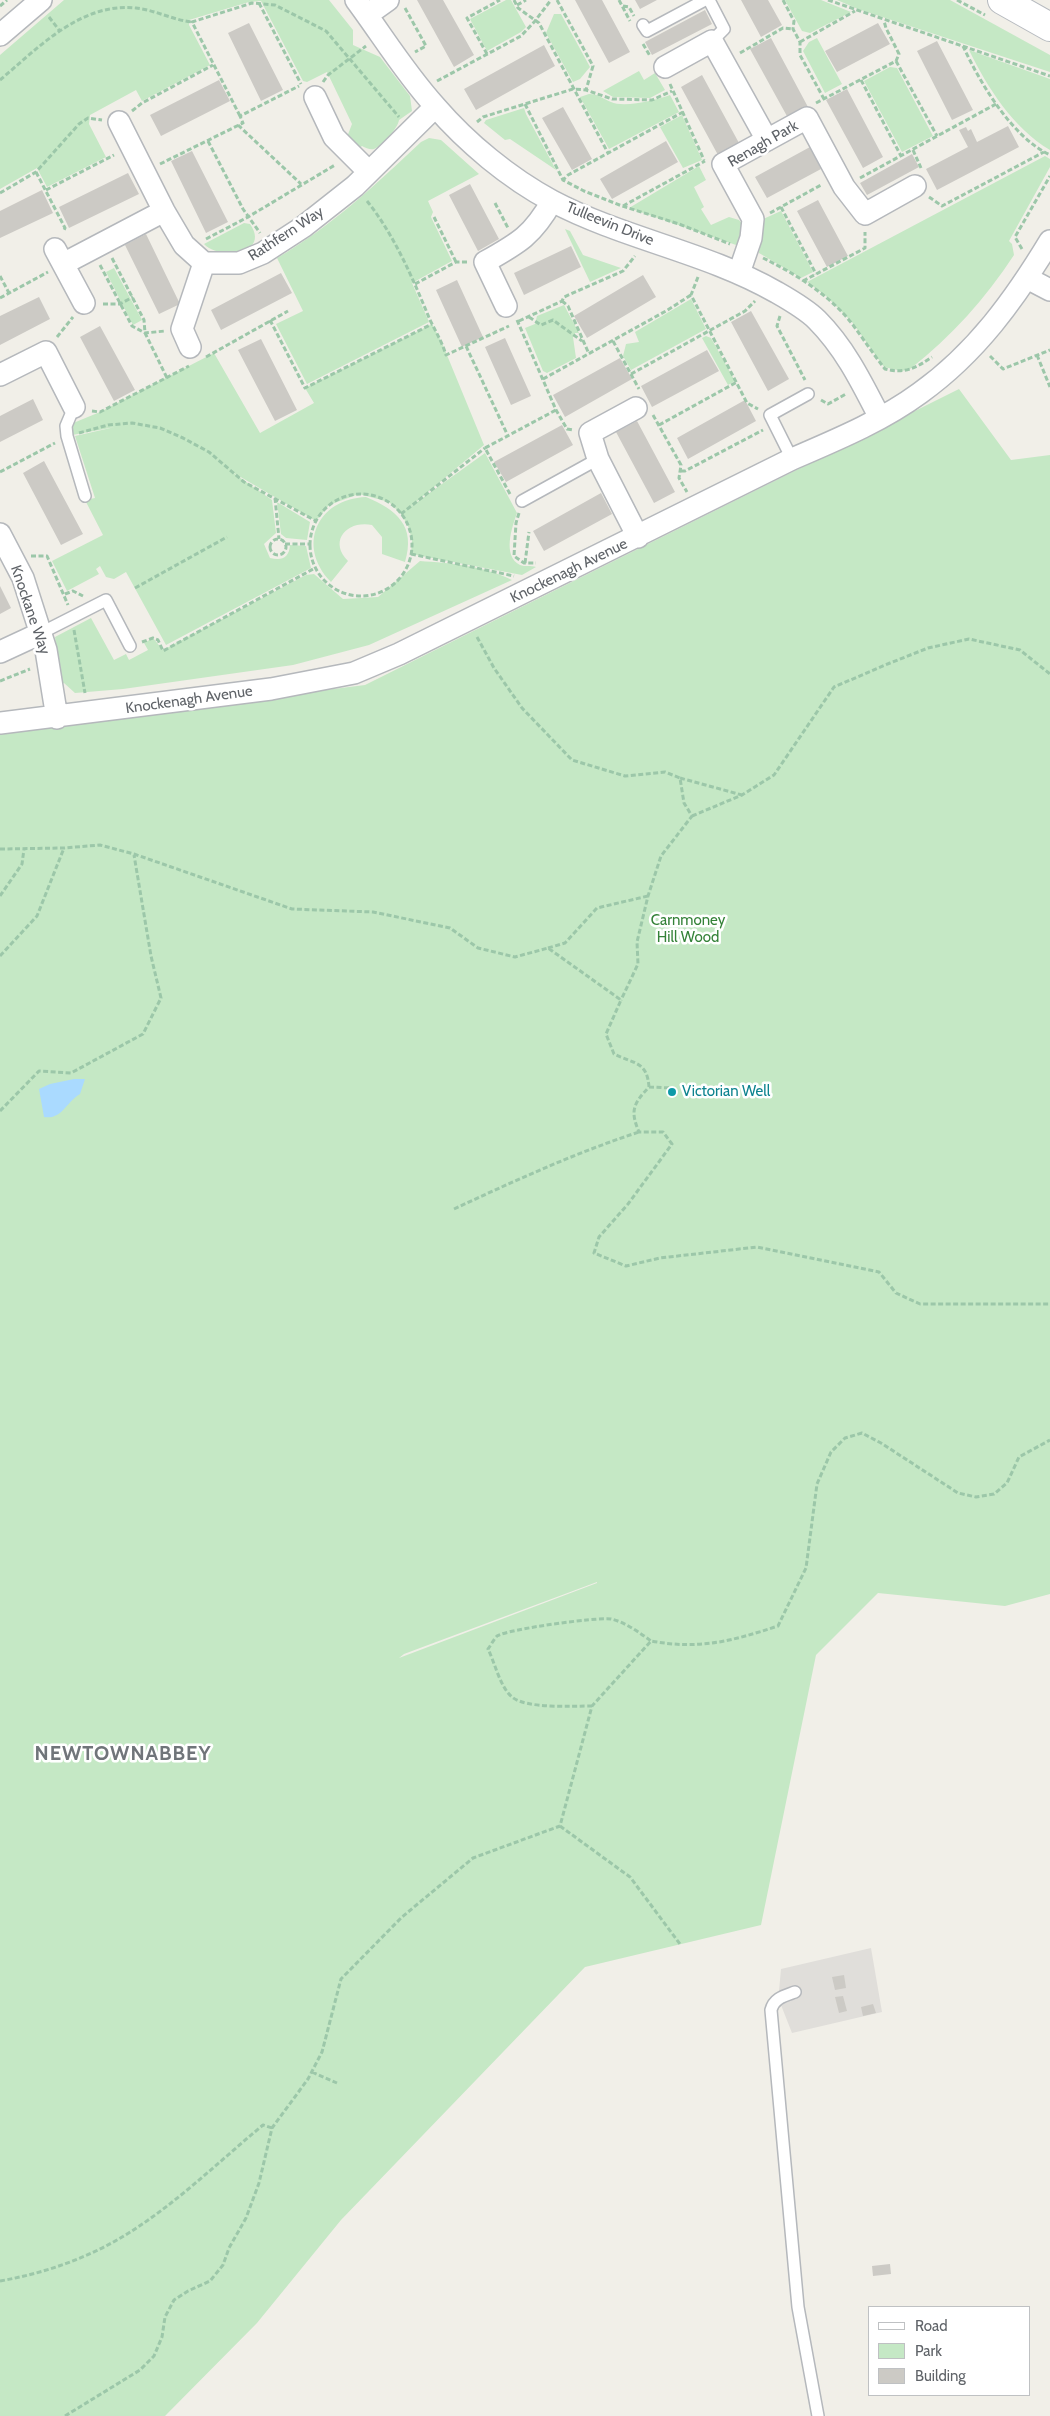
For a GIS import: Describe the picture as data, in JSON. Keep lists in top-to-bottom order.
{
  "streets": {
    "street": [
      "Renagh Park",
      "Tulleevin Drive",
      "Rathfern Way",
      "Knockenagh Avenue",
      "Knockane Way"
    ]
  },
  "crossings": [
    ["Tulleevin Drive", "Rathfern Way"],
    ["Tulleevin Drive", "Knockenagh Avenue"],
    ["Knockenagh Avenue", "Knockane Way"]
  ],
  "districts": ["NEWTOWNABBEY"],
  "parks": ["Carnmoney Hill Wood"],
  "places": ["Victorian Well"],
  "legend": ["Road", "Park", "Building"]
}
